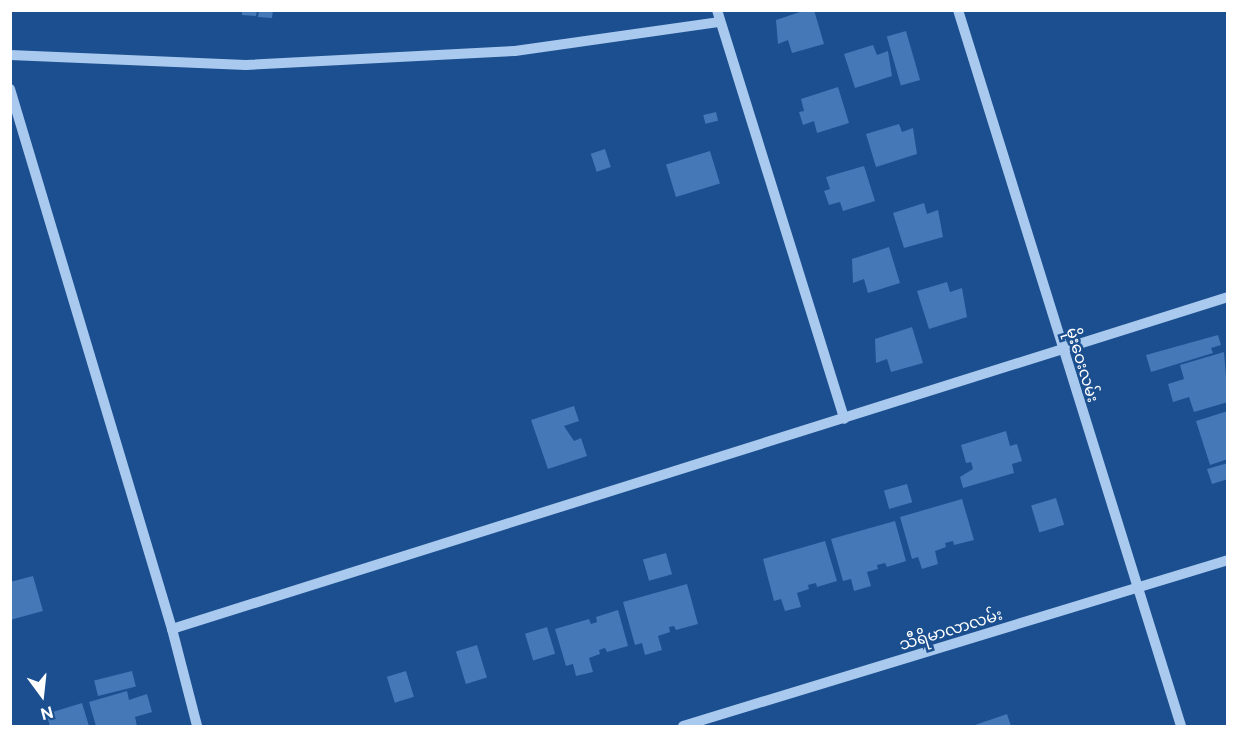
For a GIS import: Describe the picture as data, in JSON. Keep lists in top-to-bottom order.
{
  "streets": {
    "street": ["မိုးဝေးလမ်း", "သီရိမာလာလမ်း"]
  },
  "crossings": [
    ["မိုးဝေးလမ်း", "သီရိမာလာလမ်း"]
  ],
  "north": "bottom"
}
